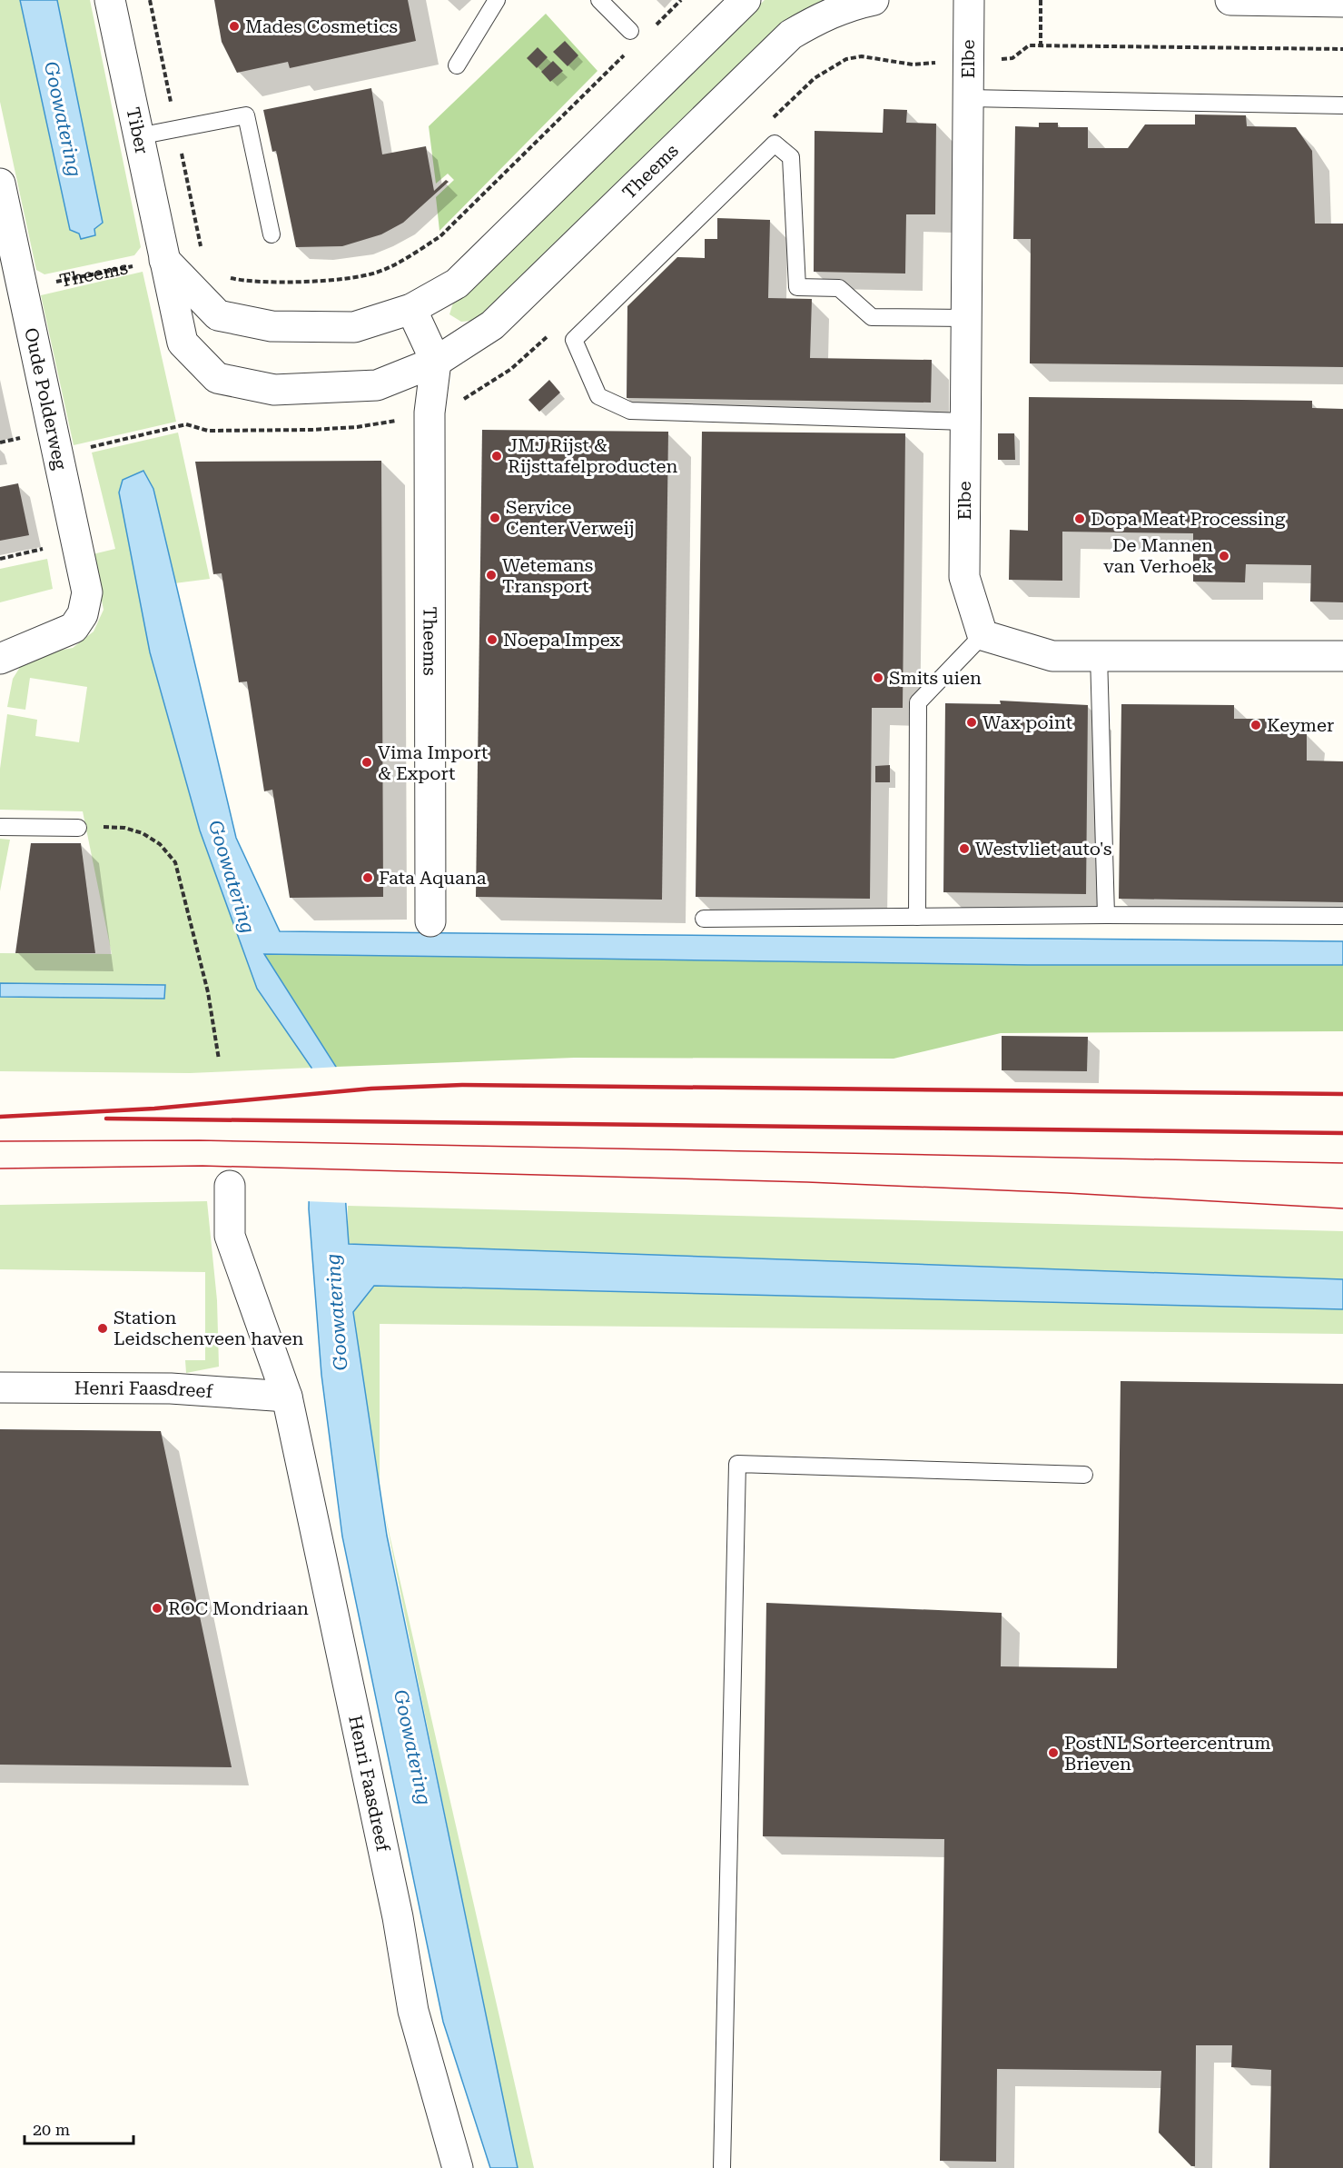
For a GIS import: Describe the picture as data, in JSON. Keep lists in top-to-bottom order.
{
  "streets": {
    "street": [
      "Elbe",
      "Tiber",
      "Theems",
      "Oude Polderweg",
      "Henri Faasdreef"
    ]
  },
  "crossings": [
    ["Tiber", "Theems"],
    ["Theems", "Oude Polderweg"]
  ],
  "water": ["Goowatering"],
  "places": [
    "Mades Cosmetics",
    "JMJ Rijst & Rijsttafelproducten",
    "Service Center Verweij",
    "Dopa Meat Processing",
    "De Mannen van Verhoek",
    "Wetemans Transport",
    "Noepa Impex",
    "Smits uien",
    "Wax point",
    "Keymer",
    "Vima Import & Export",
    "Westvliet auto's",
    "Fata Aquana",
    "Station Leidschenveen haven",
    "ROC Mondriaan",
    "PostNL Sorteercentrum Brieven"
  ],
  "scale_bar": "20 m"
}
